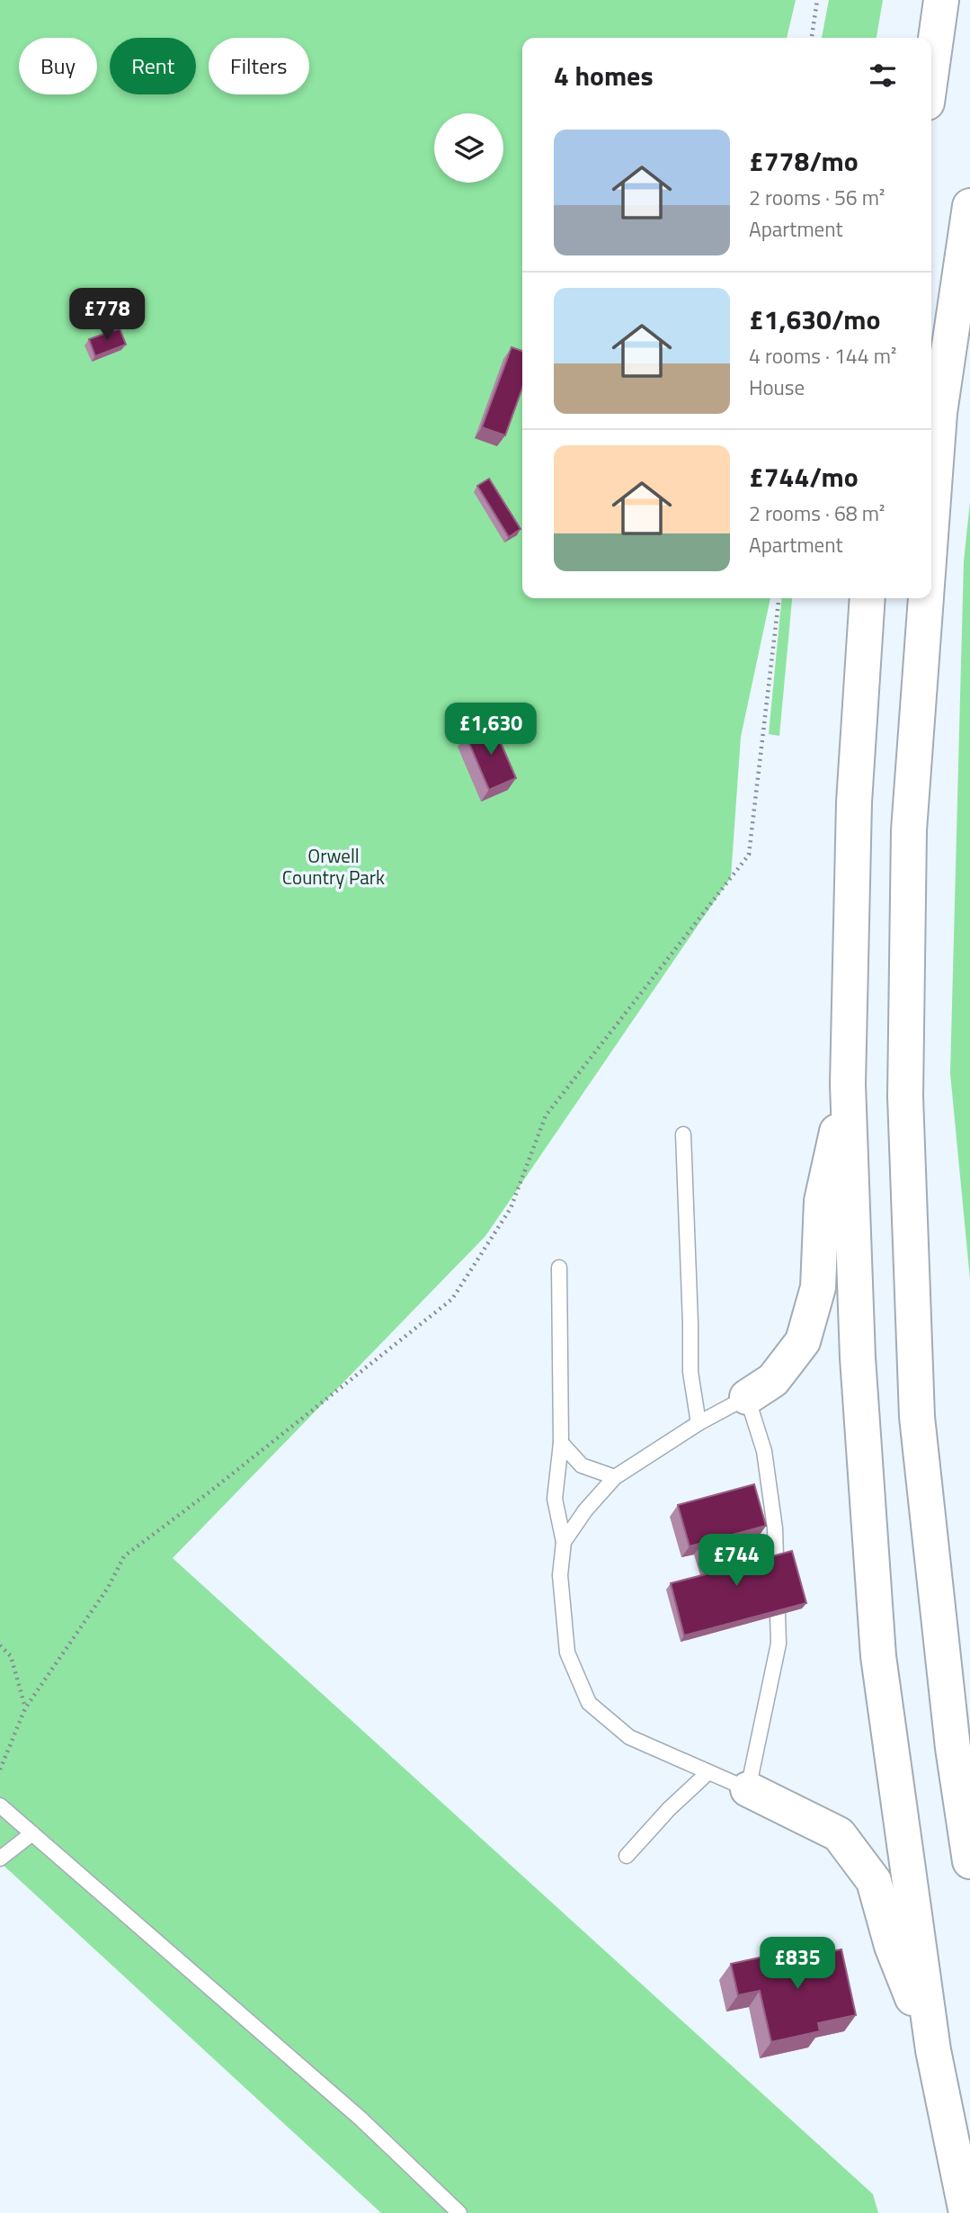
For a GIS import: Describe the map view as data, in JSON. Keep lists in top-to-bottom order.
{
  "parks": ["Orwell Country Park"],
  "page": {
    "chip": ["Buy", "Rent", "Filters"],
    "heading": "4 homes",
    "list": [
      {
        "name": "£778/mo",
        "note": "2 rooms · 56 m² · Apartment"
      },
      {
        "name": "£1,630/mo",
        "note": "4 rooms · 144 m² · House"
      },
      {
        "name": "£744/mo",
        "note": "2 rooms · 68 m² · Apartment"
      }
    ],
    "price": [
      "£778",
      "£1,630",
      "£744",
      "£835"
    ]
  }
}
